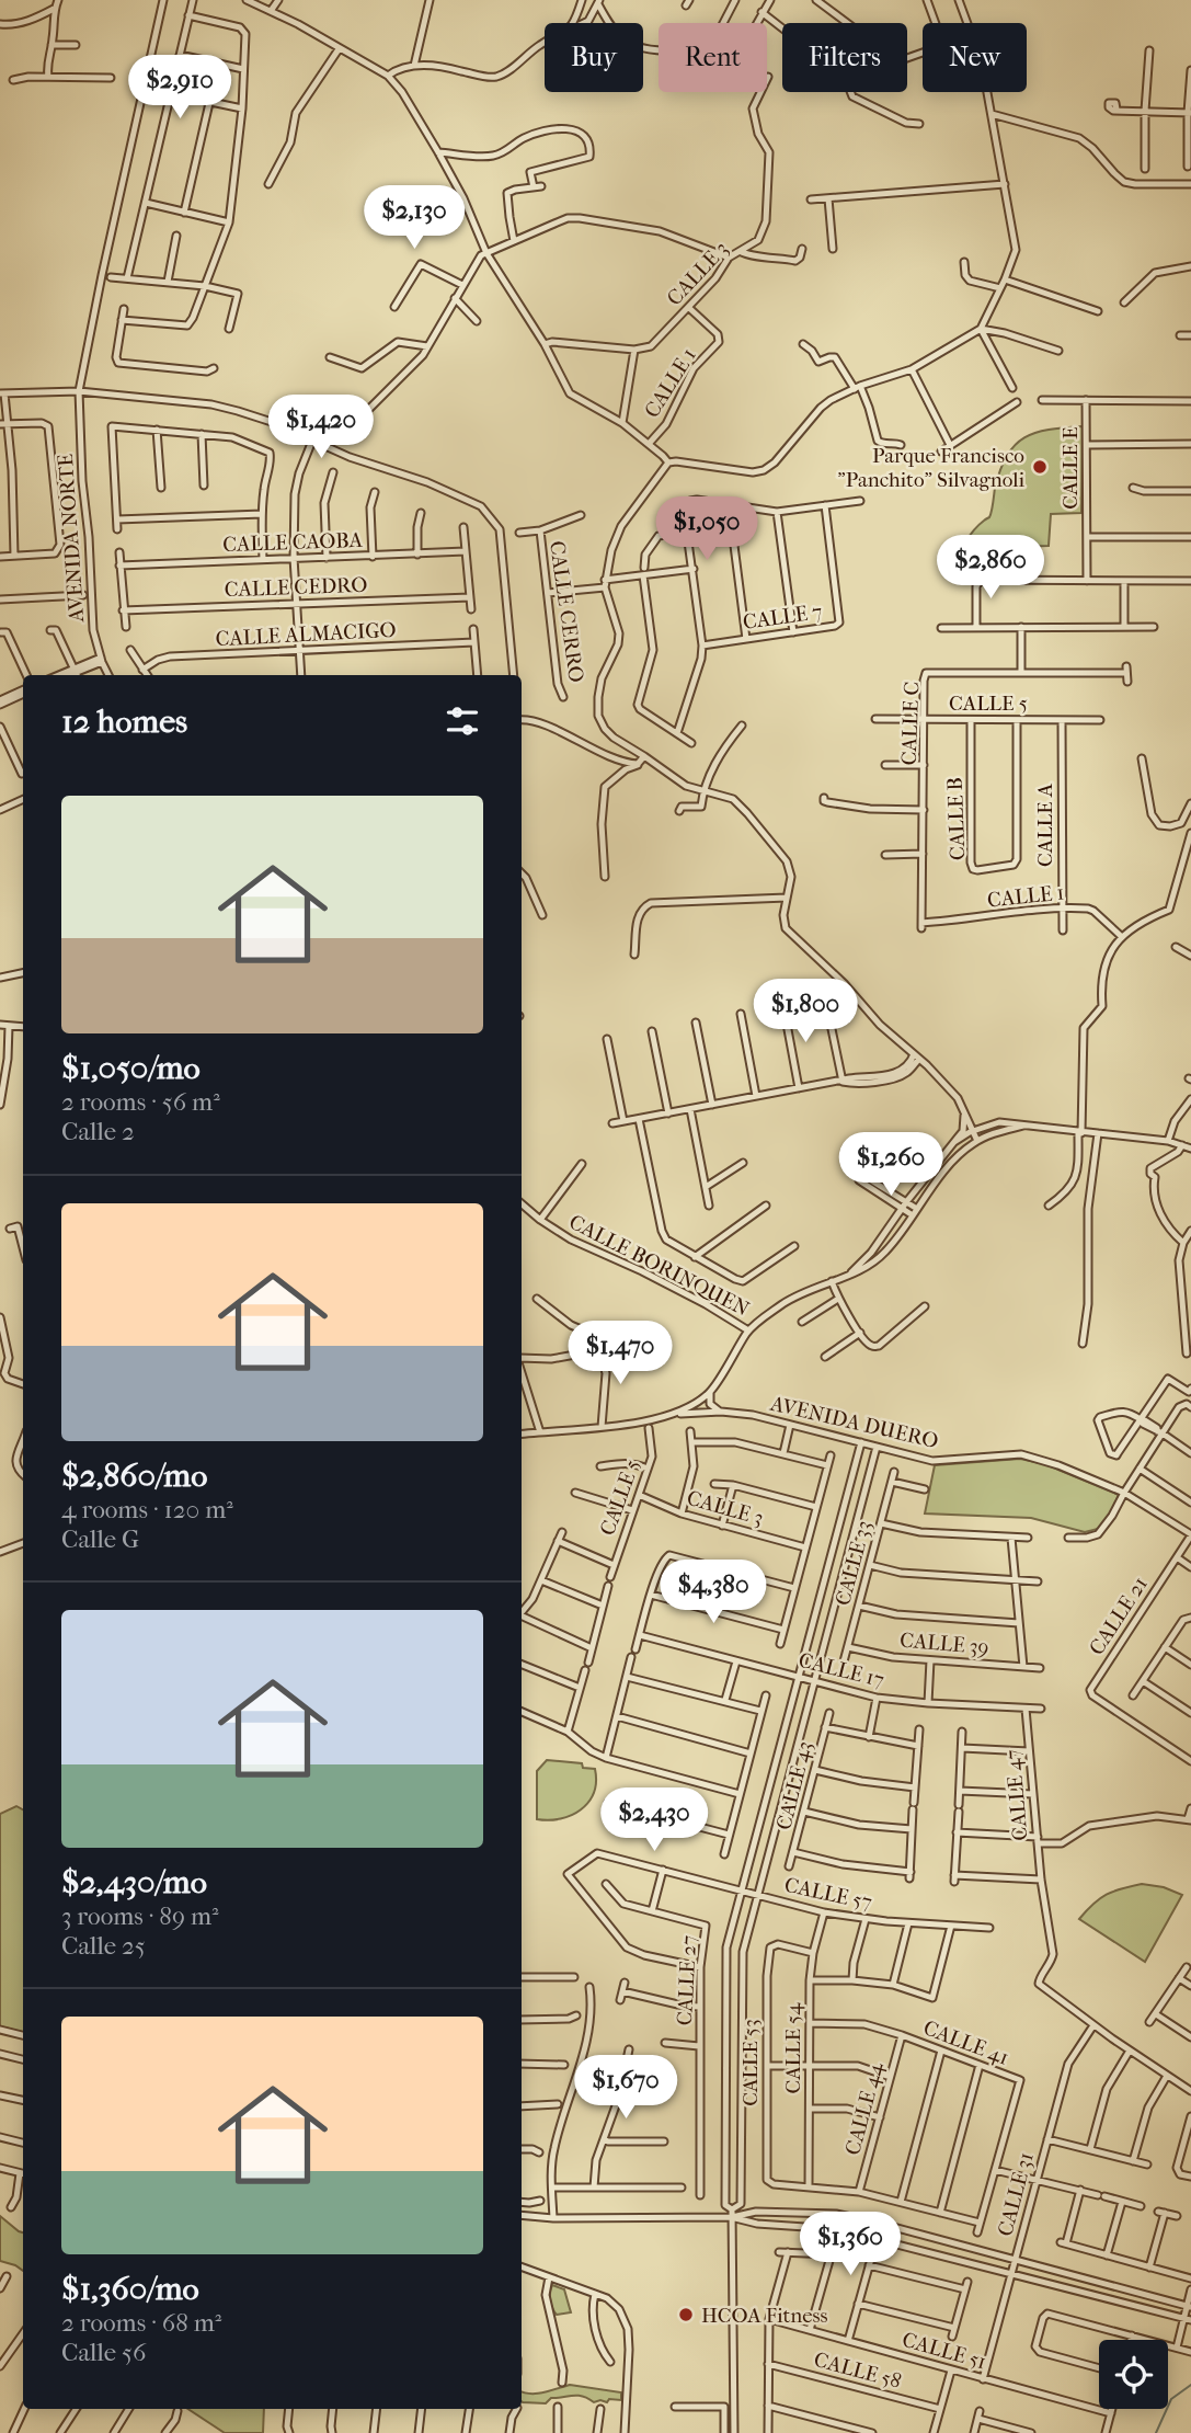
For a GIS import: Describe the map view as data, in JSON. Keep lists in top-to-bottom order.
{
  "streets": {
    "street": [
      "CALLE 3",
      "CALLE 1",
      "CALLE E",
      "AVENIDA NORTE",
      "CALLE CAOBA",
      "CALLE CEDRO",
      "CALLE CERRO",
      "CALLE 7",
      "CALLE ALMACIGO",
      "CALLE 5",
      "CALLE C",
      "CALLE B",
      "CALLE A",
      "CALLE BORINQUEN",
      "AVENIDA DUERO",
      "CALLE 33",
      "CALLE 21",
      "CALLE 39",
      "CALLE 17",
      "CALLE 43",
      "CALLE 47",
      "CALLE 57",
      "CALLE 27",
      "CALLE 41",
      "CALLE 54",
      "CALLE 53",
      "CALLE 44",
      "CALLE 31",
      "CALLE 51",
      "CALLE 58"
    ]
  },
  "crossings": [
    ["CALLE 3", "CALLE 1"],
    ["CALLE 3", "CALLE 5"],
    ["CALLE 1", "CALLE C"],
    ["CALLE 1", "CALLE A"],
    ["CALLE 5", "CALLE C"],
    ["CALLE 5", "CALLE B"],
    ["CALLE 5", "CALLE A"],
    ["AVENIDA DUERO", "CALLE 21"],
    ["CALLE 33", "CALLE 39"],
    ["CALLE 17", "CALLE 47"],
    ["CALLE 57", "CALLE 27"],
    ["CALLE 57", "CALLE 54"],
    ["CALLE 41", "CALLE 54"],
    ["CALLE 41", "CALLE 44"],
    ["CALLE 54", "CALLE 53"],
    ["CALLE 31", "CALLE 51"]
  ],
  "places": ["Parque Francisco \"Panchito\" Silvagnoli", "HCOA Fitness"],
  "page": {
    "chip": [
      "Buy",
      "Rent",
      "Filters",
      "New"
    ],
    "price": [
      "$2,910",
      "$2,130",
      "$1,420",
      "$1,050",
      "$2,860",
      "$1,800",
      "$1,260",
      "$1,470",
      "$4,380",
      "$2,430",
      "$1,670",
      "$1,360"
    ],
    "heading": "12 homes",
    "list": [
      {
        "name": "$1,050/mo",
        "note": "2 rooms · 56 m² · Calle 2"
      },
      {
        "name": "$2,860/mo",
        "note": "4 rooms · 120 m² · Calle G"
      },
      {
        "name": "$2,430/mo",
        "note": "3 rooms · 89 m² · Calle 25"
      },
      {
        "name": "$1,360/mo",
        "note": "2 rooms · 68 m² · Calle 56"
      }
    ]
  }
}
